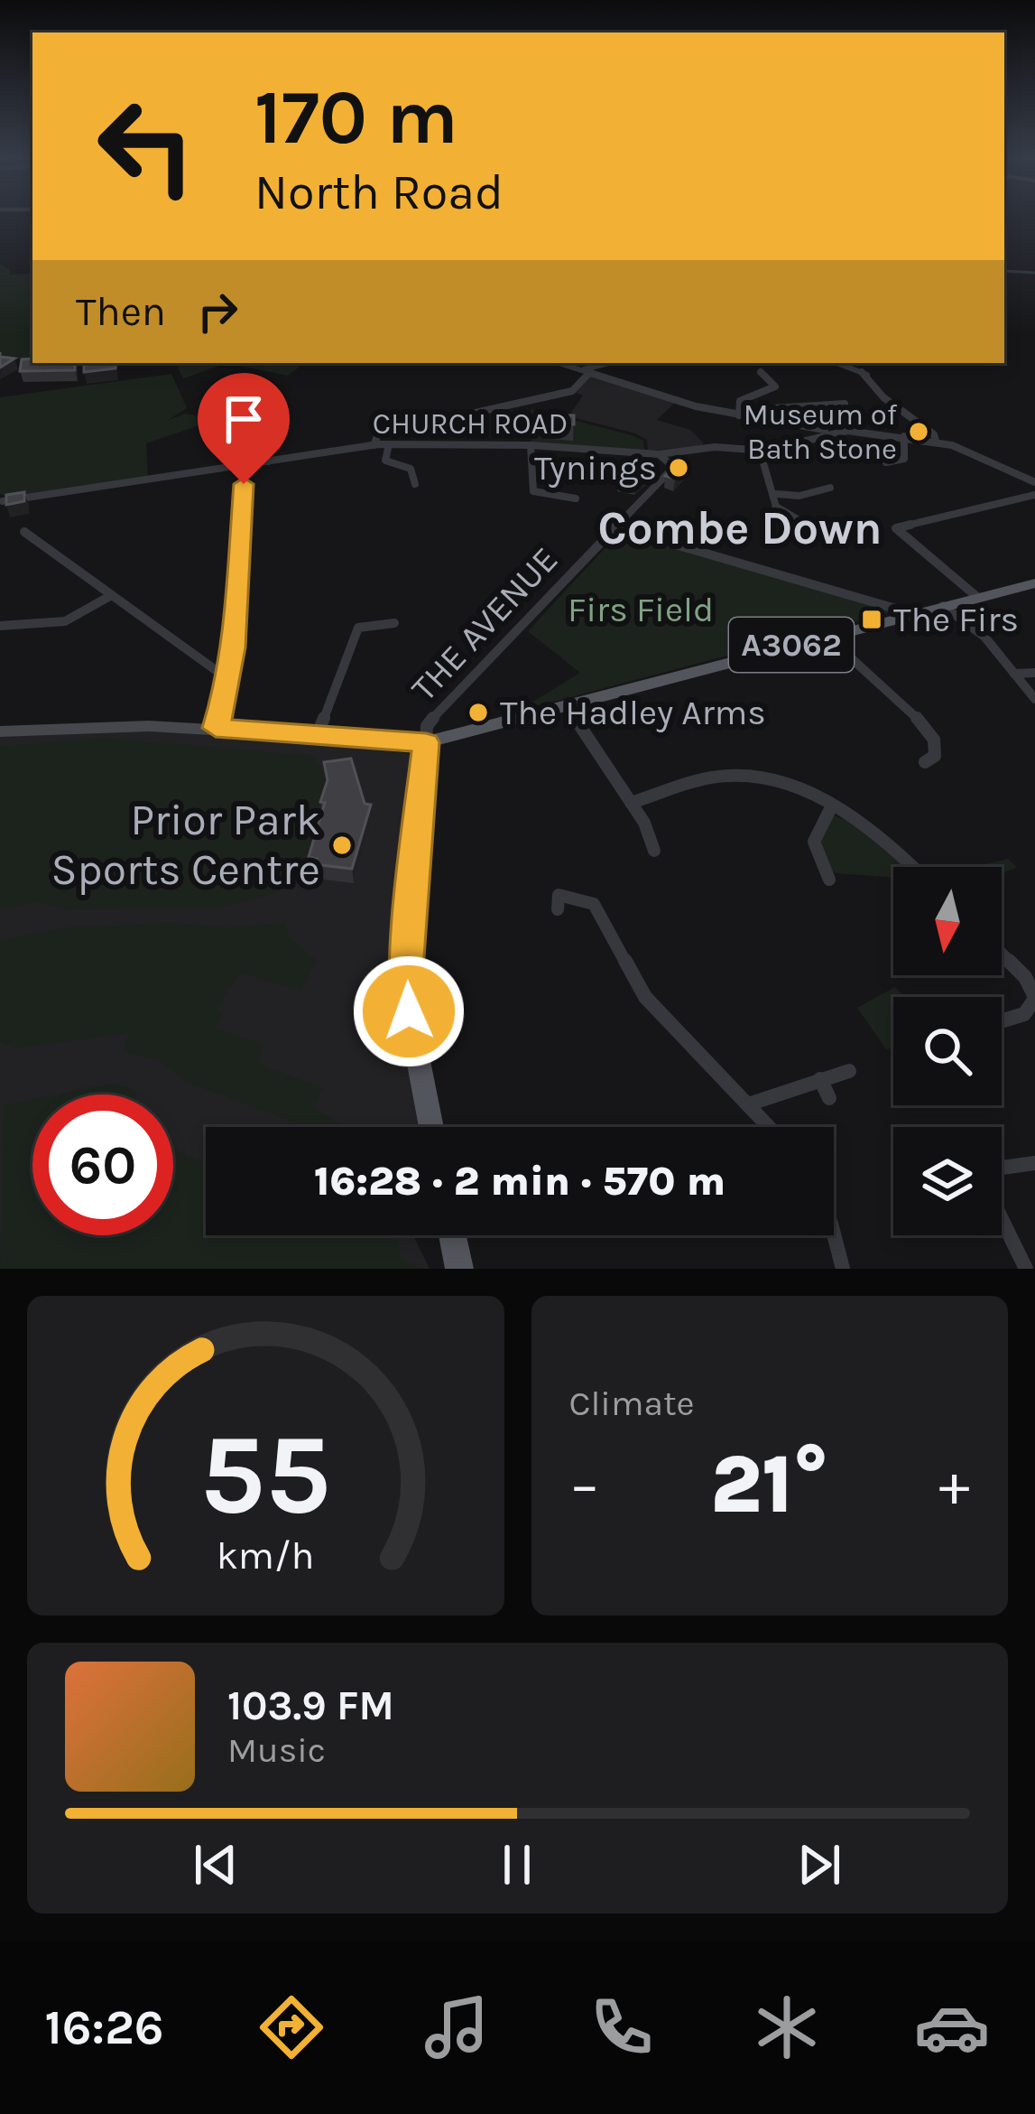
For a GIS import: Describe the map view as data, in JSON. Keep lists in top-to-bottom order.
{
  "streets": {
    "main road": ["A3062"],
    "street": ["CHURCH ROAD", "THE AVENUE"]
  },
  "crossings": [
    ["CHURCH ROAD", "THE AVENUE"],
    ["THE AVENUE", "A3062"]
  ],
  "districts": ["Combe Down"],
  "parks": ["Firs Field"],
  "places": {
    "other": [
      "Museum of Bath Stone",
      "Tynings",
      "The Hadley Arms",
      "Prior Park Sports Centre"
    ],
    "transit": ["The Firs"]
  },
  "north": "bottom",
  "page": {
    "turn": ["170 m", "North Road"],
    "then": "Then",
    "limit": "60",
    "trip": "16:28 · 2 min · 570 m",
    "tile": "Climate",
    "heat": ["−", "21°", "+"],
    "song": ["103.9 FM", "Music"],
    "tabs": "16:26",
    "gauge": ["55", "km/h"]
  }
}
